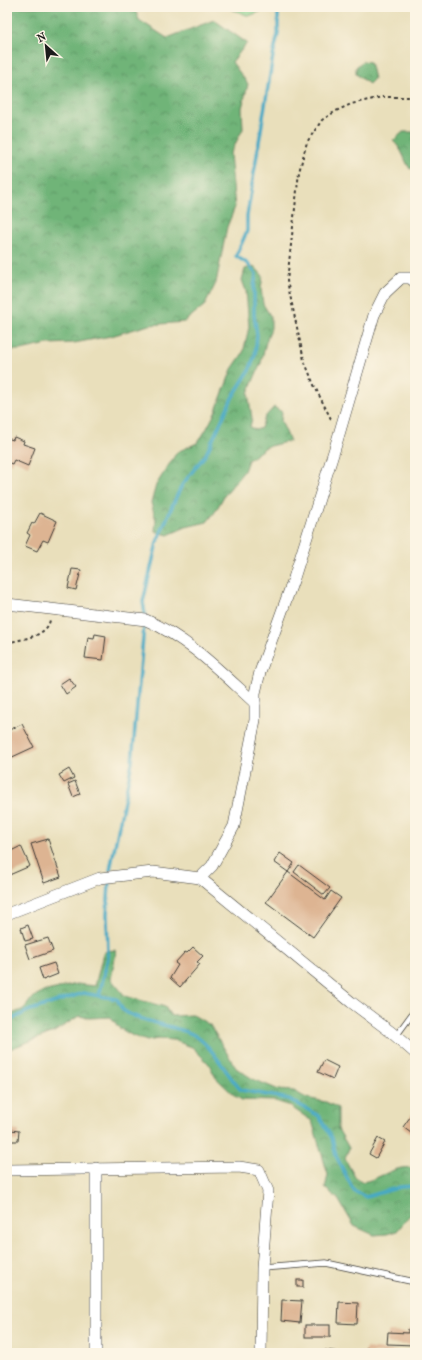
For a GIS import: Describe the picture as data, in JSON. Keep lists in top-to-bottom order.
{
  "north": "top left"
}
